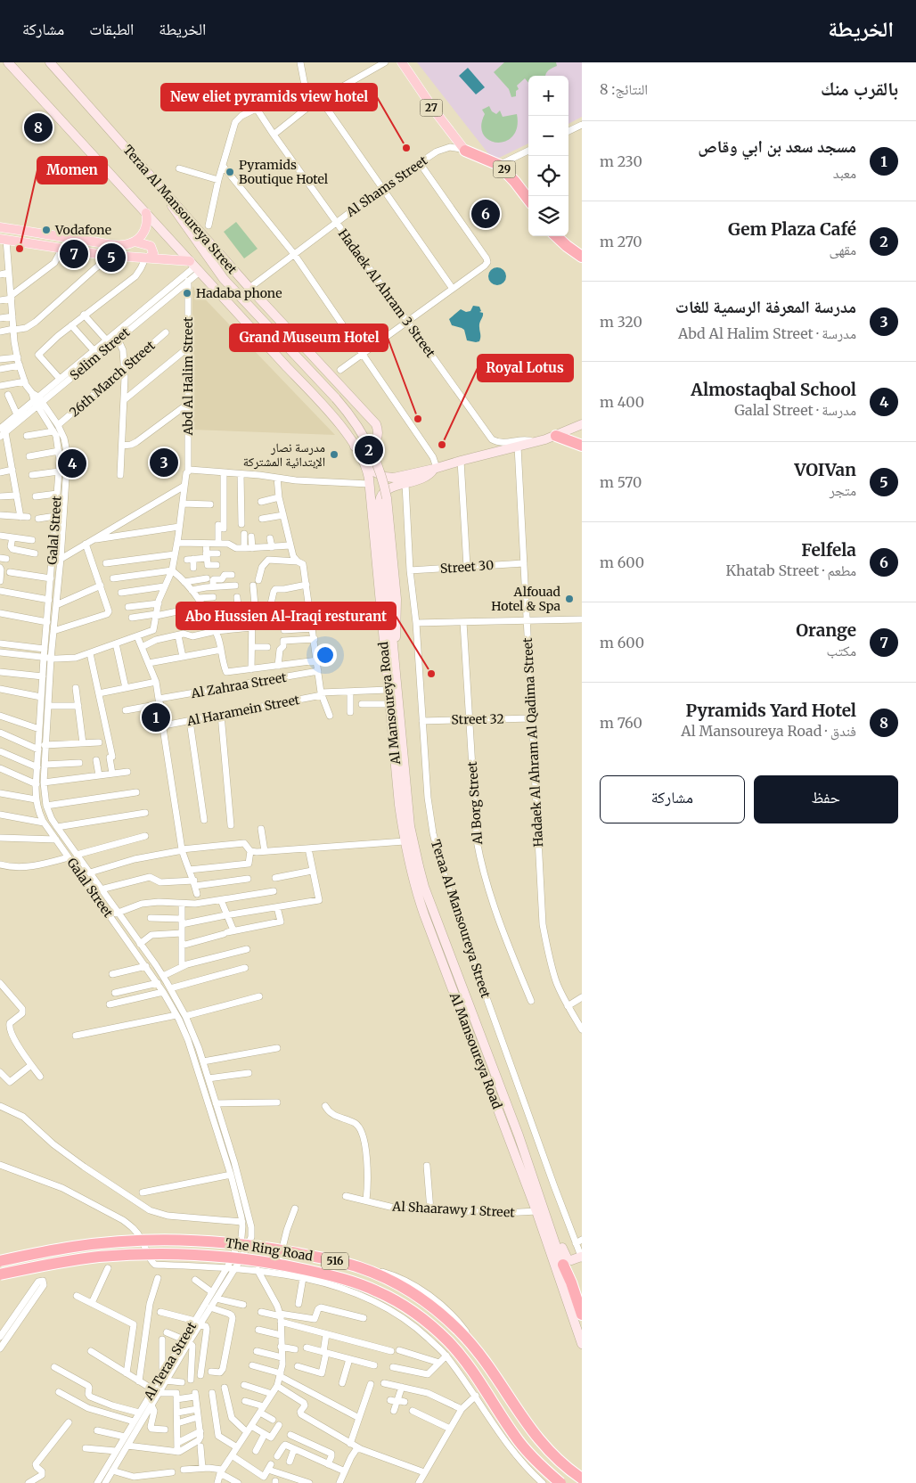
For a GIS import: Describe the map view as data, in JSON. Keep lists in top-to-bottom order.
{
  "streets": {
    "highway": ["29", "The Ring Road", "516"],
    "main road": ["27", "Teraa Al Mansoureya Street", "Al Mansoureya Road"],
    "street": [
      "Al Shams Street",
      "Hadaek Al Ahram 3 Street",
      "Selim Street",
      "Abd Al Halim Street",
      "26th March Street",
      "Galal Street",
      "Street 30",
      "Al Zahraa Street",
      "Al Haramein Street",
      "Street 32",
      "Hadaek Al Ahram Al Qadima Street",
      "Al Borg Street",
      "Al Shaarawy 1 Street",
      "Al Teraa Street"
    ]
  },
  "crossings": [
    ["27", "29"],
    ["27", "Al Shams Street"],
    ["29", "Al Shams Street"],
    ["Al Shams Street", "Teraa Al Mansoureya Street"],
    ["Al Shams Street", "Hadaek Al Ahram 3 Street"],
    ["Teraa Al Mansoureya Street", "Street 30"],
    ["Teraa Al Mansoureya Street", "Al Mansoureya Road"],
    ["Teraa Al Mansoureya Street", "Street 32"],
    ["Selim Street", "Abd Al Halim Street"],
    ["Selim Street", "Galal Street"],
    ["Selim Street", "Al Mansoureya Road"],
    ["26th March Street", "Galal Street"],
    ["Galal Street", "Al Teraa Street"],
    ["Street 30", "Hadaek Al Ahram Al Qadima Street"],
    ["Al Mansoureya Road", "Al Haramein Street"],
    ["Al Mansoureya Road", "Al Shaarawy 1 Street"],
    ["Street 32", "Hadaek Al Ahram Al Qadima Street"],
    ["Street 32", "Al Borg Street"]
  ],
  "places": [
    "New eliet pyramids view hotel",
    "Pyramids Boutique Hotel",
    "Vodafone",
    "Momen",
    "Hadaba phone",
    "Grand Museum Hotel",
    "Royal Lotus",
    "مدرسة نصار الإبتدائية المشتركة",
    "Alfouad Hotel & Spa",
    "Abo Hussien Al-Iraqi resturant"
  ],
  "page": {
    "header": "الخريطة",
    "nav": ["الخريطة", "الطبقات", "مشاركة"],
    "heading": ["بالقرب منك", "النتائج: 8"],
    "map_buttons": ["+", "−"],
    "pins": [
      "8",
      "6",
      "7",
      "5",
      "2",
      "3",
      "4",
      "1"
    ],
    "list": [
      {
        "mark": "1",
        "name": "مسجد سعد بن ابي وقاص",
        "note": "معبد",
        "value": "230 m"
      },
      {
        "mark": "2",
        "name": "Gem Plaza Café",
        "note": "مقهى",
        "value": "270 m"
      },
      {
        "mark": "3",
        "name": "مدرسة المعرفة الرسمية للغات",
        "note": "مدرسة · Abd Al Halim Street",
        "value": "320 m"
      },
      {
        "mark": "4",
        "name": "Almostaqbal School",
        "note": "مدرسة · Galal Street",
        "value": "400 m"
      },
      {
        "mark": "5",
        "name": "VOIVan",
        "note": "متجر",
        "value": "570 m"
      },
      {
        "mark": "6",
        "name": "Felfela",
        "note": "مطعم · Khatab Street",
        "value": "600 m"
      },
      {
        "mark": "7",
        "name": "Orange",
        "note": "مكتب",
        "value": "600 m"
      },
      {
        "mark": "8",
        "name": "Pyramids Yard Hotel",
        "note": "فندق · Al Mansoureya Road",
        "value": "760 m"
      }
    ],
    "buttons": ["حفظ", "مشاركة"]
  }
}
